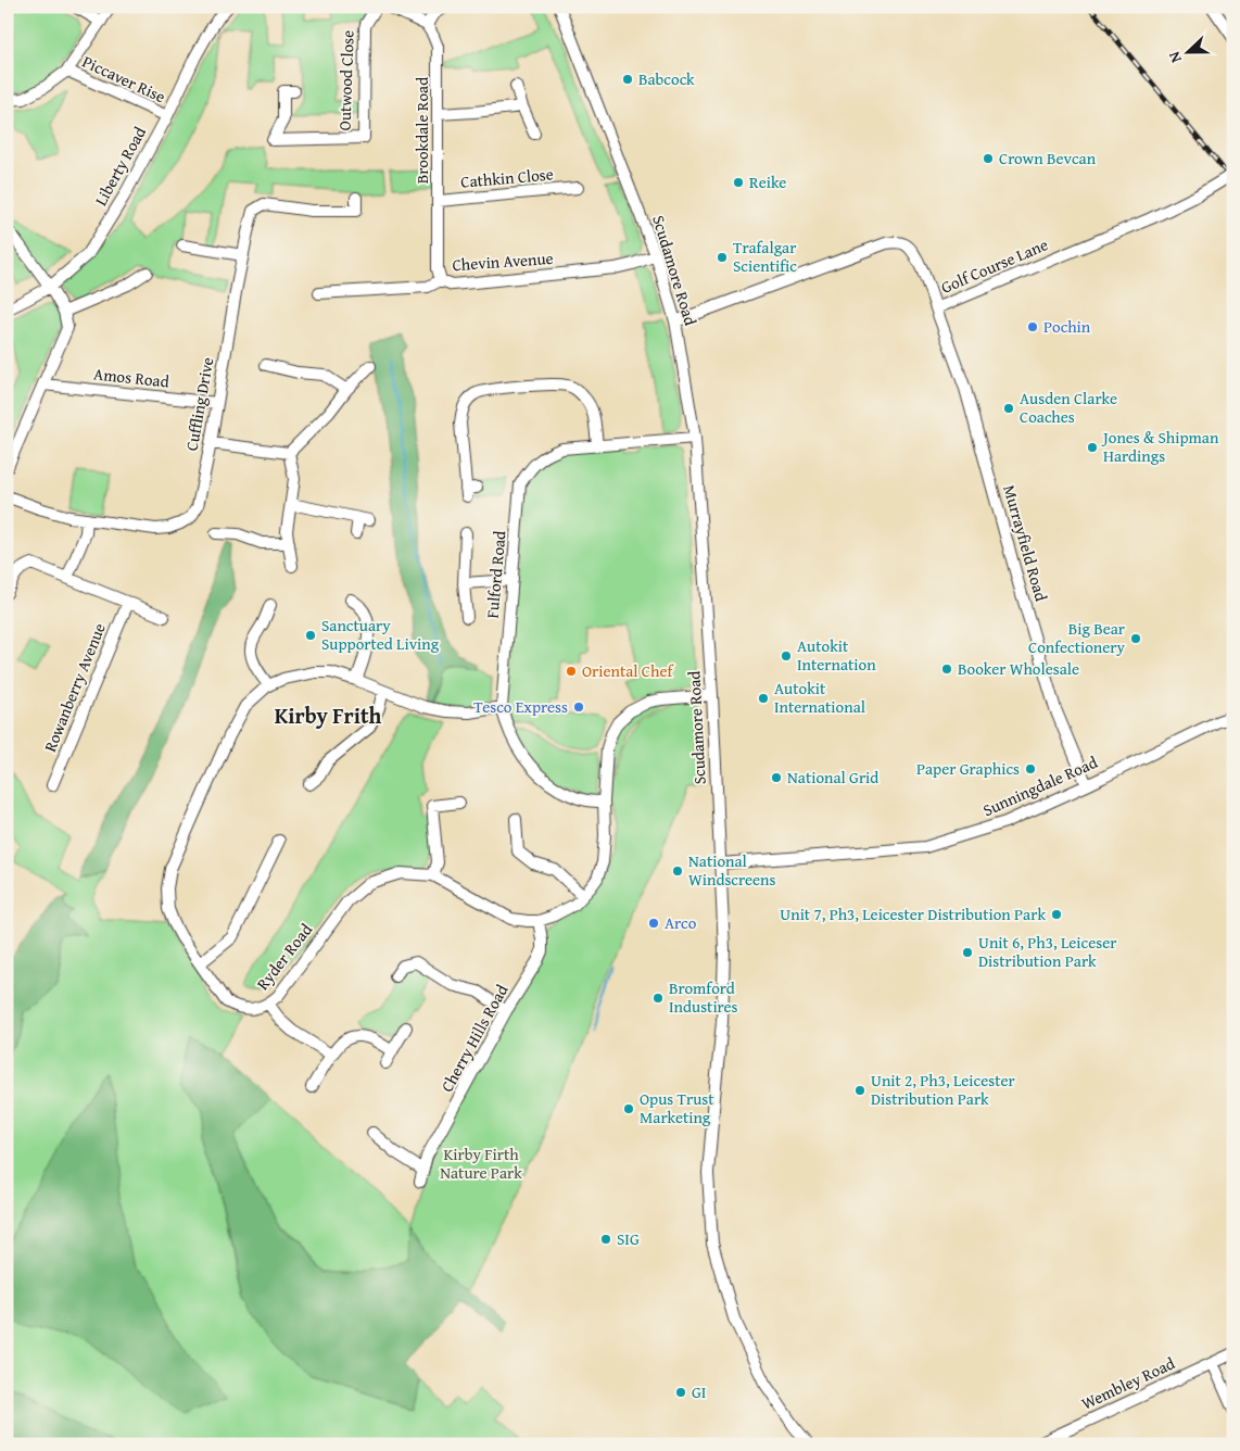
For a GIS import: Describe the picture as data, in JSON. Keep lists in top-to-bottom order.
{
  "streets": {
    "street": [
      "Piccaver Rise",
      "Outwood Close",
      "Brookdale Road",
      "Liberty Road",
      "Cathkin Close",
      "Chevin Avenue",
      "Golf Course Lane",
      "Scudamore Road",
      "Amos Road",
      "Cuffling Drive",
      "Murrayfield Road",
      "Fulford Road",
      "Rowanberry Avenue",
      "Sunningdale Road",
      "Ryder Road",
      "Cherry Hills Road",
      "Wembley Road"
    ]
  },
  "crossings": [
    ["Piccaver Rise", "Liberty Road"],
    ["Brookdale Road", "Cathkin Close"],
    ["Brookdale Road", "Chevin Avenue"],
    ["Chevin Avenue", "Scudamore Road"],
    ["Golf Course Lane", "Scudamore Road"],
    ["Golf Course Lane", "Murrayfield Road"],
    ["Scudamore Road", "Fulford Road"],
    ["Scudamore Road", "Sunningdale Road"],
    ["Scudamore Road", "Ryder Road"],
    ["Amos Road", "Cuffling Drive"],
    ["Murrayfield Road", "Sunningdale Road"],
    ["Fulford Road", "Ryder Road"],
    ["Ryder Road", "Cherry Hills Road"]
  ],
  "districts": ["Kirby Frith"],
  "parks": ["Kirby Firth Nature Park"],
  "places": [
    "Babcock",
    "Crown Bevcan",
    "Reike",
    "Trafalgar Scientific",
    "Pochin",
    "Ausden Clarke Coaches",
    "Jones & Shipman Hardings",
    "Sanctuary Supported Living",
    "Big Bear Confectionery",
    "Autokit Internation",
    "Booker Wholesale",
    "Oriental Chef",
    "Autokit International",
    "Tesco Express",
    "Paper Graphics",
    "National Grid",
    "National Windscreens",
    "Unit 7, Ph3, Leicester Distribution Park",
    "Arco",
    "Unit 6, Ph3, Leiceser Distribution Park",
    "Bromford Industires",
    "Unit 2, Ph3, Leicester Distribution Park",
    "Opus Trust Marketing",
    "SIG",
    "GI"
  ],
  "north": "left"
}
